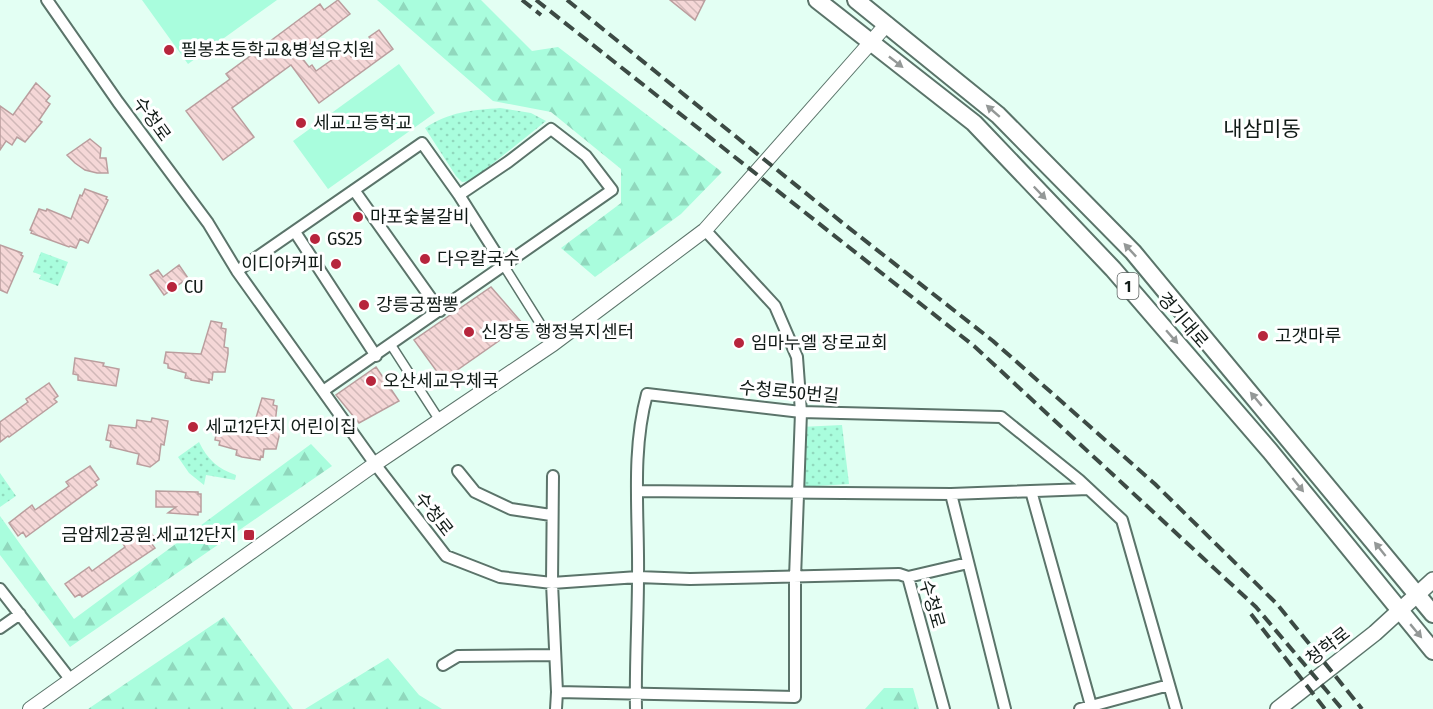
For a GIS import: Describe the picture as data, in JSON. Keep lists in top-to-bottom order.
{
  "streets": {
    "main road": ["1", "경기대로", "청학로"],
    "street": ["수청로", "수청로50번길"]
  },
  "crossings": [
    ["수청로", "수청로50번길"],
    ["경기대로", "청학로"]
  ],
  "districts": ["내삼미동"],
  "places": {
    "other": [
      "필봉초등학교&병설유치원",
      "세교고등학교",
      "마포숯불갈비",
      "GS25",
      "다우칼국수",
      "이디아커피",
      "CU",
      "강릉궁짬뽕",
      "신장동 행정복지센터",
      "고갯마루",
      "임마누엘 장로교회",
      "오산세교우체국",
      "세교12단지 어린이집"
    ],
    "transit": ["금암제2공원.세교12단지"]
  }
}
